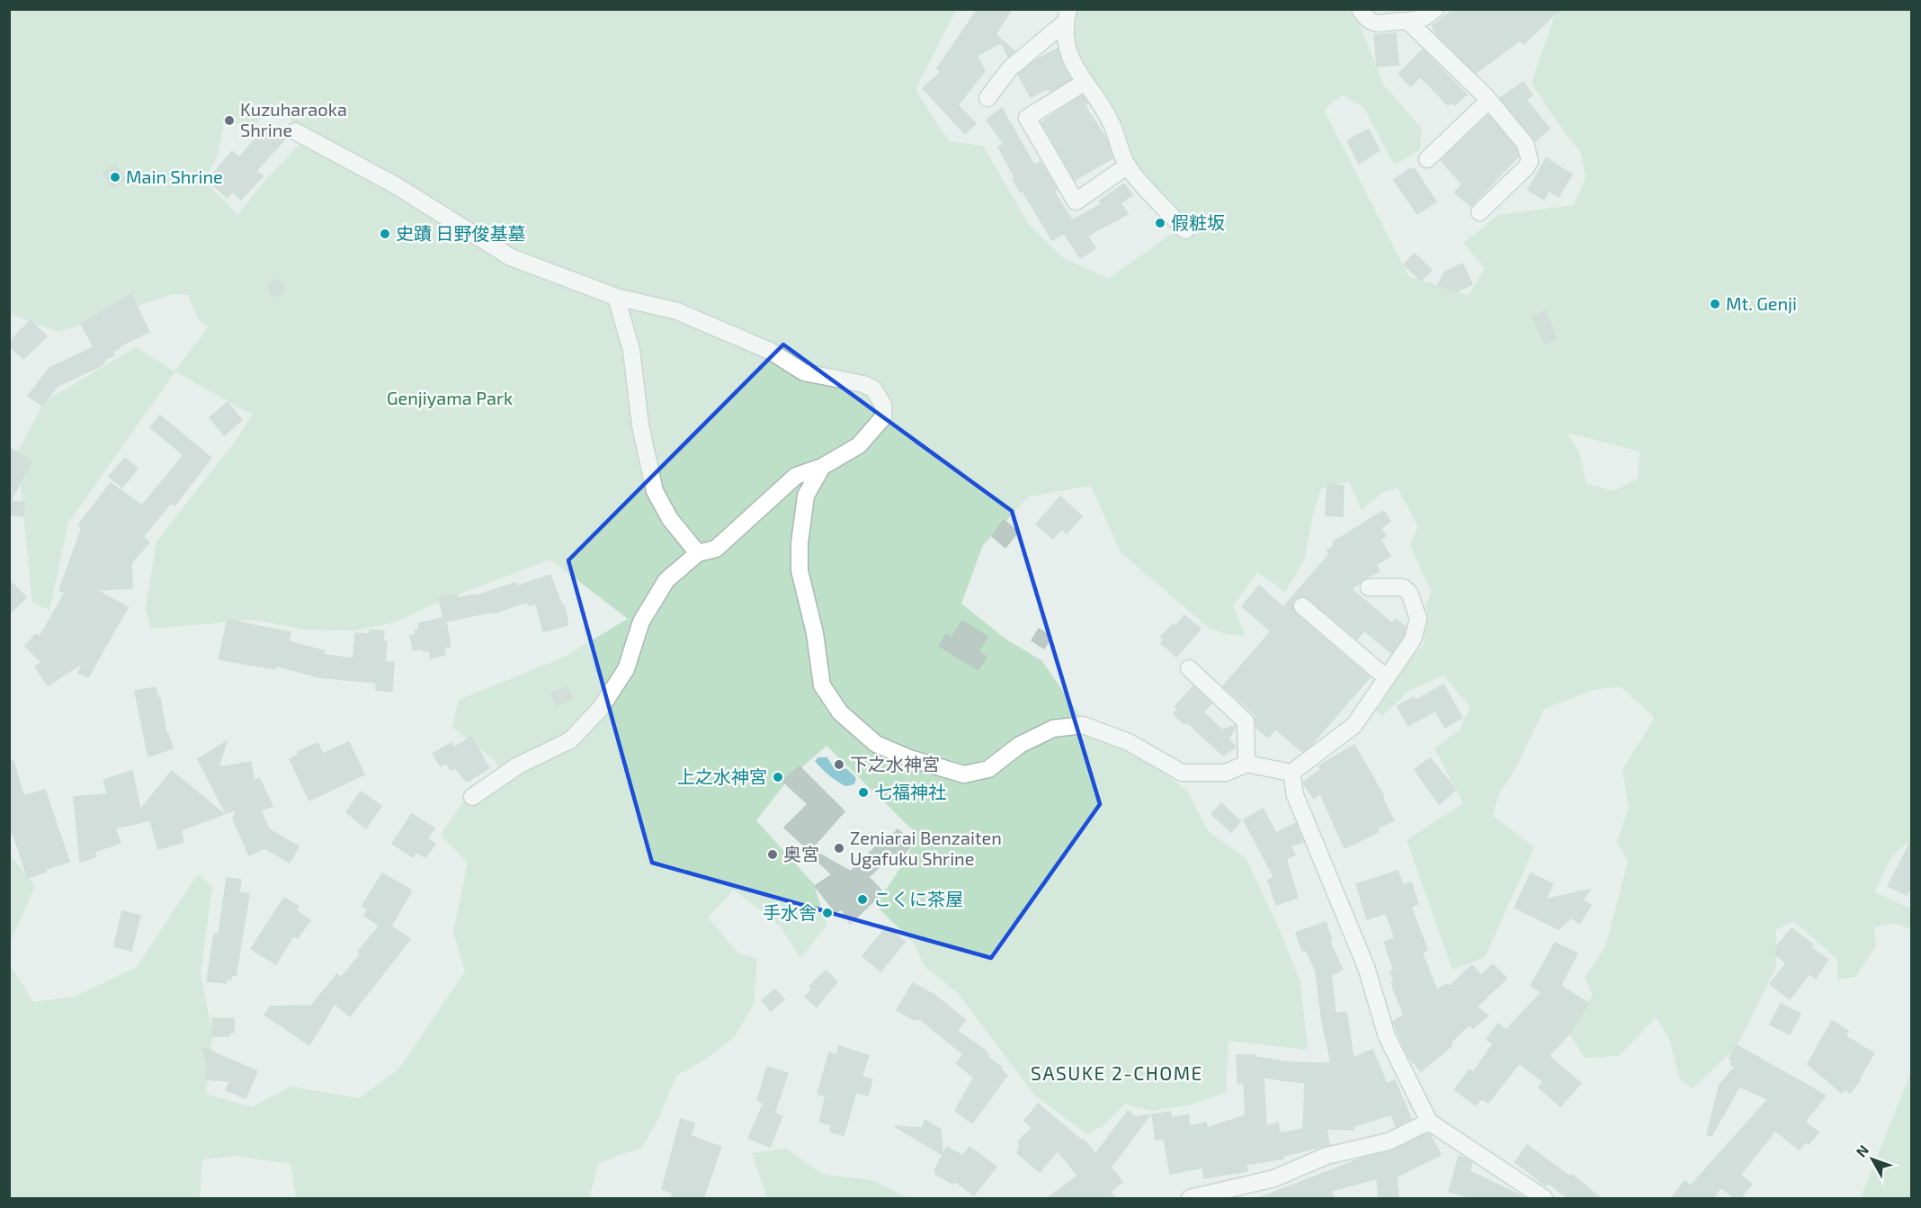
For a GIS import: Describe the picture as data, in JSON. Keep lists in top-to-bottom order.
{
  "districts": ["SASUKE 2-CHOME"],
  "parks": ["Genjiyama Park"],
  "places": [
    "Kuzuharaoka Shrine",
    "Main Shrine",
    "假粧坂",
    "史蹟 日野俊基墓",
    "Mt. Genji",
    "下之水神宮",
    "上之水神宮",
    "七福神社",
    "Zeniarai Benzaiten Ugafuku Shrine",
    "奥宮",
    "こくに茶屋",
    "手水舎"
  ],
  "north": "top left"
}
